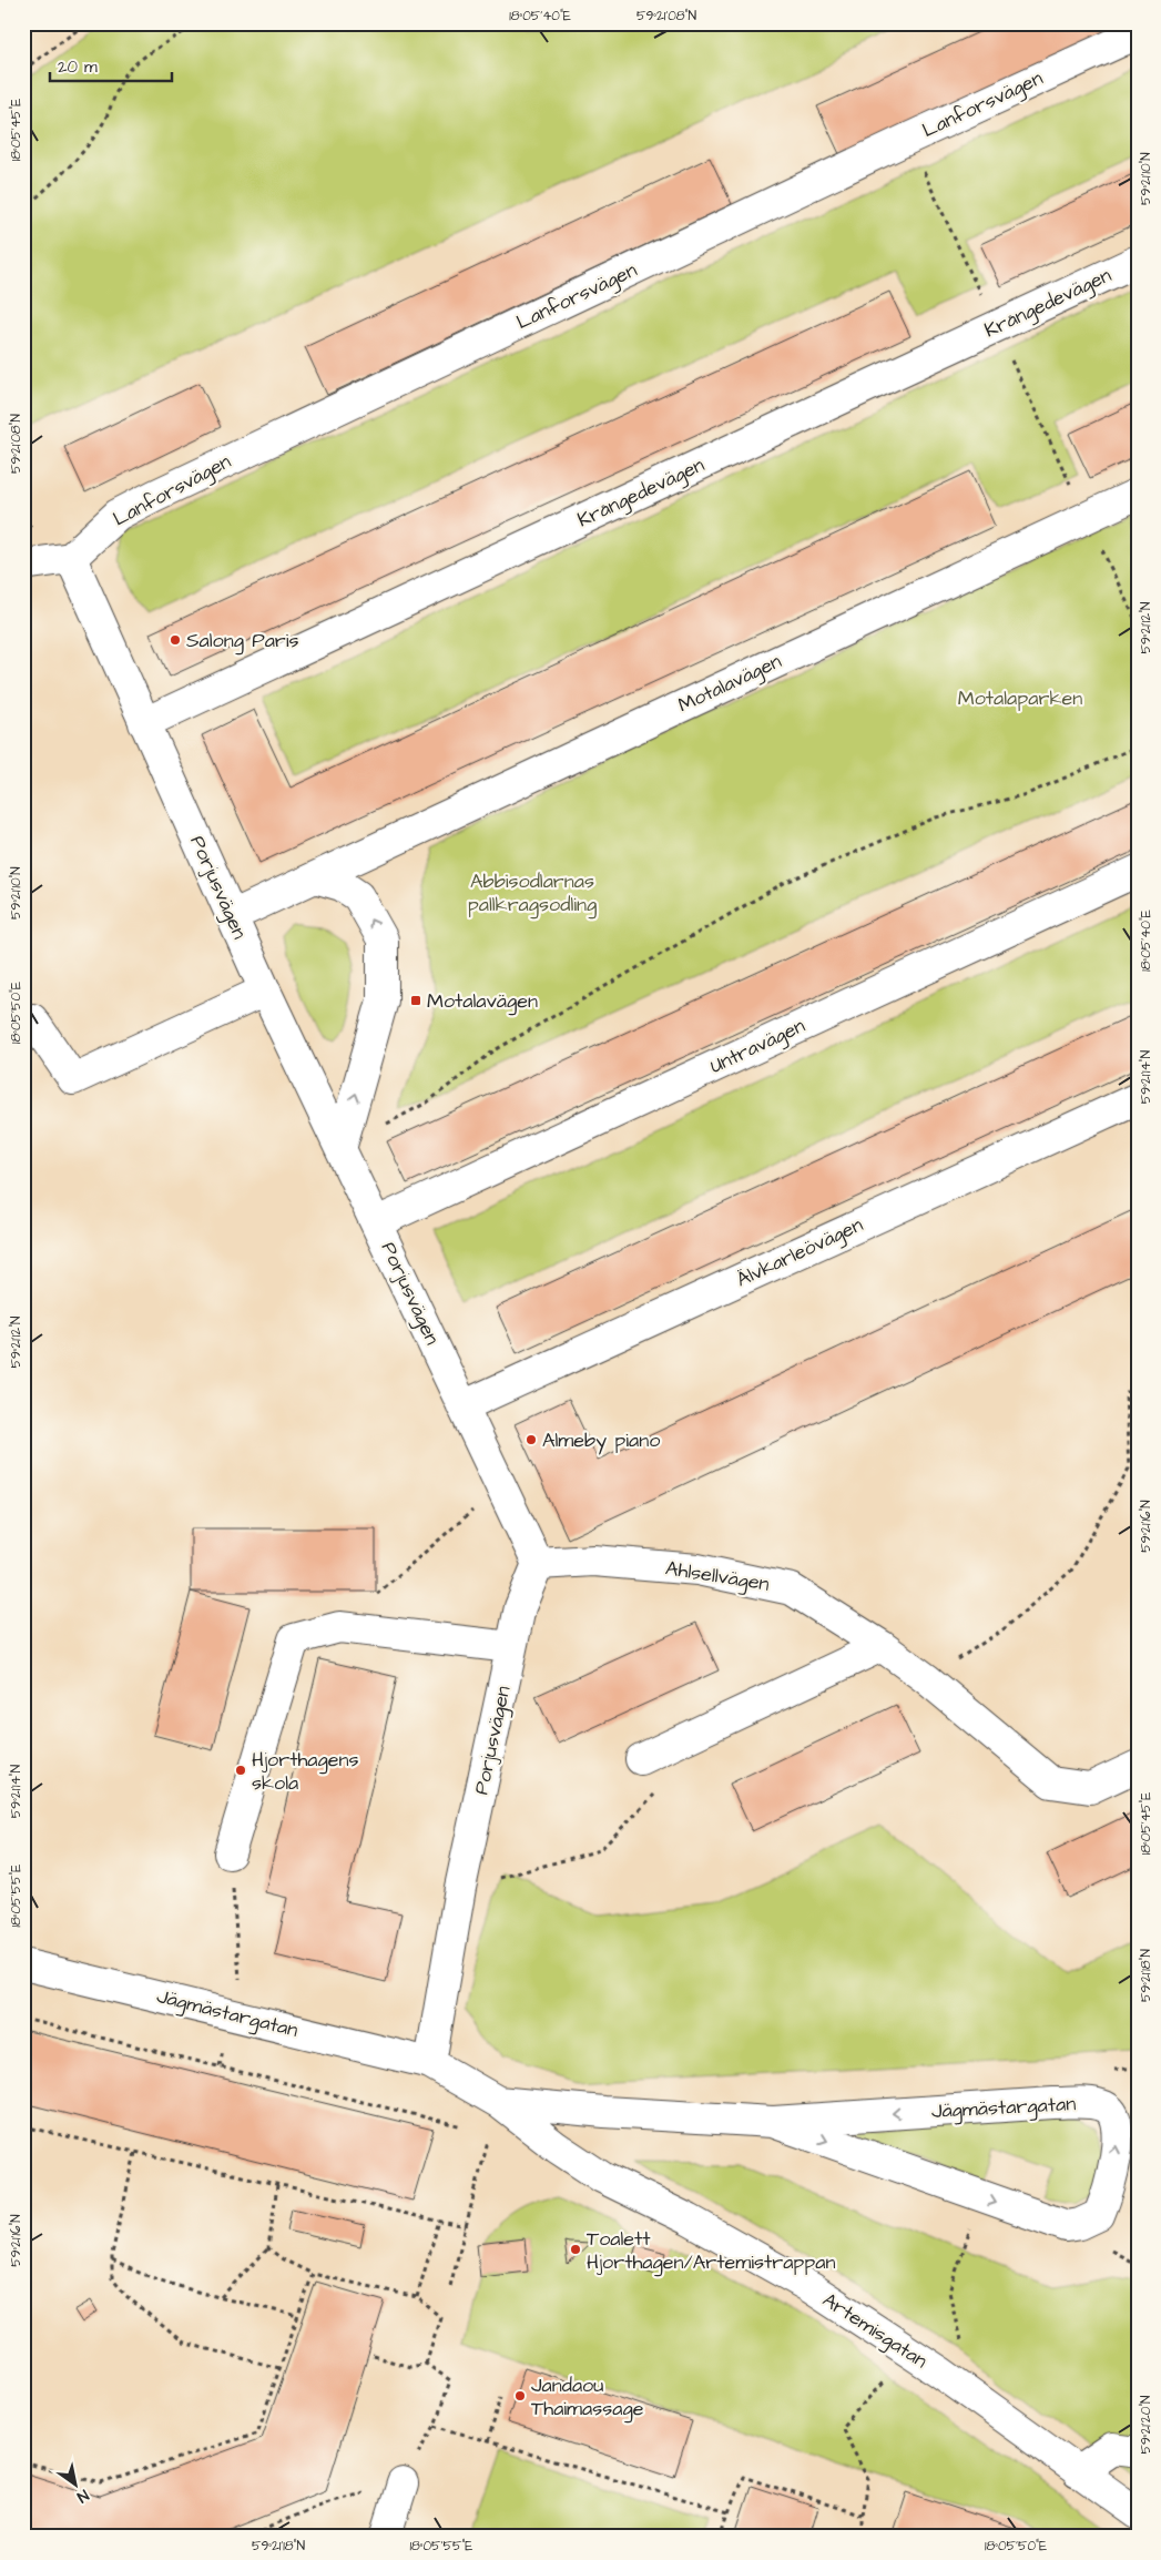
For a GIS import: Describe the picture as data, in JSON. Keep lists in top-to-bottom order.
{
  "streets": {
    "street": [
      "Lanforsvägen",
      "Krångedevägen",
      "Motalavägen",
      "Porjusvägen",
      "Untravägen",
      "Älvkarleövägen",
      "Ahlsellvägen",
      "Jägmästargatan",
      "Artemisgatan"
    ]
  },
  "crossings": [
    ["Lanforsvägen", "Porjusvägen"],
    ["Krångedevägen", "Porjusvägen"],
    ["Motalavägen", "Porjusvägen"],
    ["Porjusvägen", "Untravägen"],
    ["Porjusvägen", "Älvkarleövägen"],
    ["Porjusvägen", "Ahlsellvägen"],
    ["Porjusvägen", "Jägmästargatan"],
    ["Porjusvägen", "Artemisgatan"],
    ["Jägmästargatan", "Artemisgatan"]
  ],
  "parks": ["Motalaparken", "Abbisodlarnas pallkragsodling"],
  "places": {
    "other": [
      "Salong Paris",
      "Almeby piano",
      "Hjorthagens skola",
      "Toalett Hjorthagen/Artemistrappan",
      "Jandaou Thaimassage"
    ],
    "transit": ["Motalavägen"]
  },
  "scale_bar": "20 m",
  "north": "bottom right",
  "coordinates": [
    "18°05'40\"E",
    "59°21'08\"N",
    "18°05'45\"E",
    "59°21'10\"N",
    "59°21'12\"N",
    "18°05'50\"E",
    "59°21'14\"N",
    "59°21'16\"N",
    "18°05'55\"E",
    "59°21'18\"N",
    "59°21'20\"N"
  ]
}
